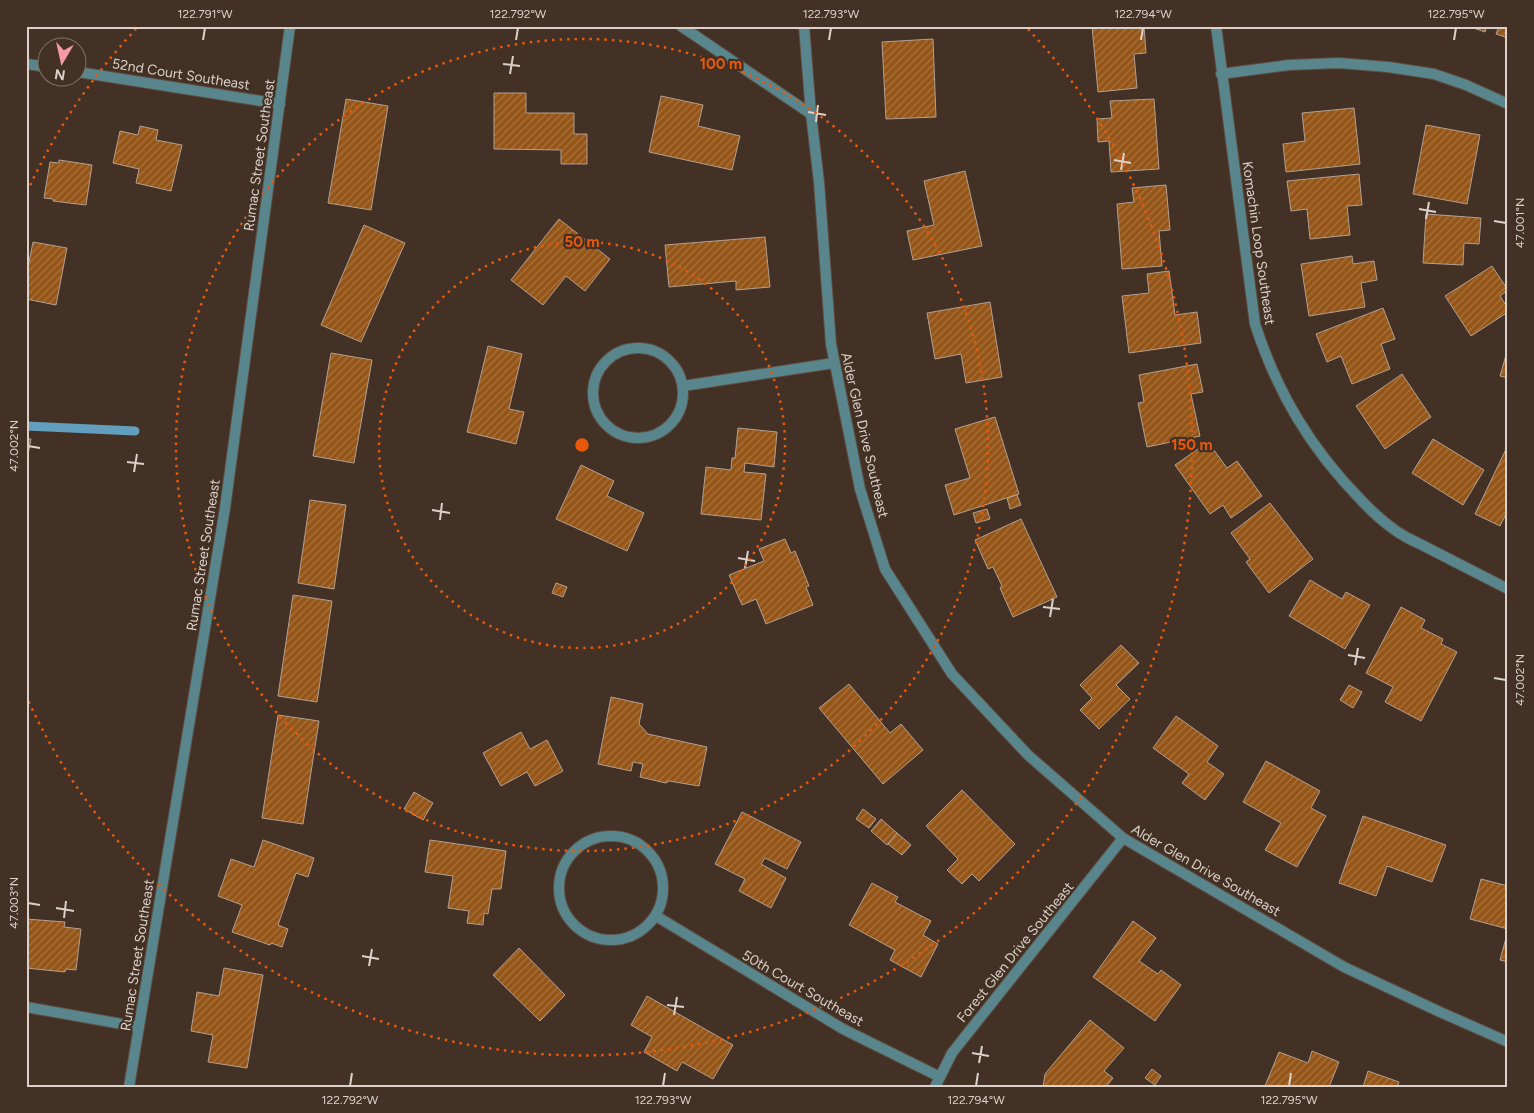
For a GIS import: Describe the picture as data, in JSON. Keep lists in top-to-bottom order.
{
  "streets": {
    "street": [
      "52nd Court Southeast",
      "Rumac Street Southeast",
      "Komachin Loop Southeast",
      "Alder Glen Drive Southeast",
      "Forest Glen Drive Southeast",
      "50th Court Southeast"
    ]
  },
  "crossings": [
    ["52nd Court Southeast", "Rumac Street Southeast"],
    ["Alder Glen Drive Southeast", "Forest Glen Drive Southeast"],
    ["Forest Glen Drive Southeast", "50th Court Southeast"]
  ],
  "north": "bottom",
  "coordinates": [
    "122.791°W",
    "122.792°W",
    "122.793°W",
    "122.794°W",
    "122.795°W",
    "47.001°N",
    "47.002°N",
    "47.003°N"
  ],
  "rings": ["100 m", "50 m", "150 m"]
}
